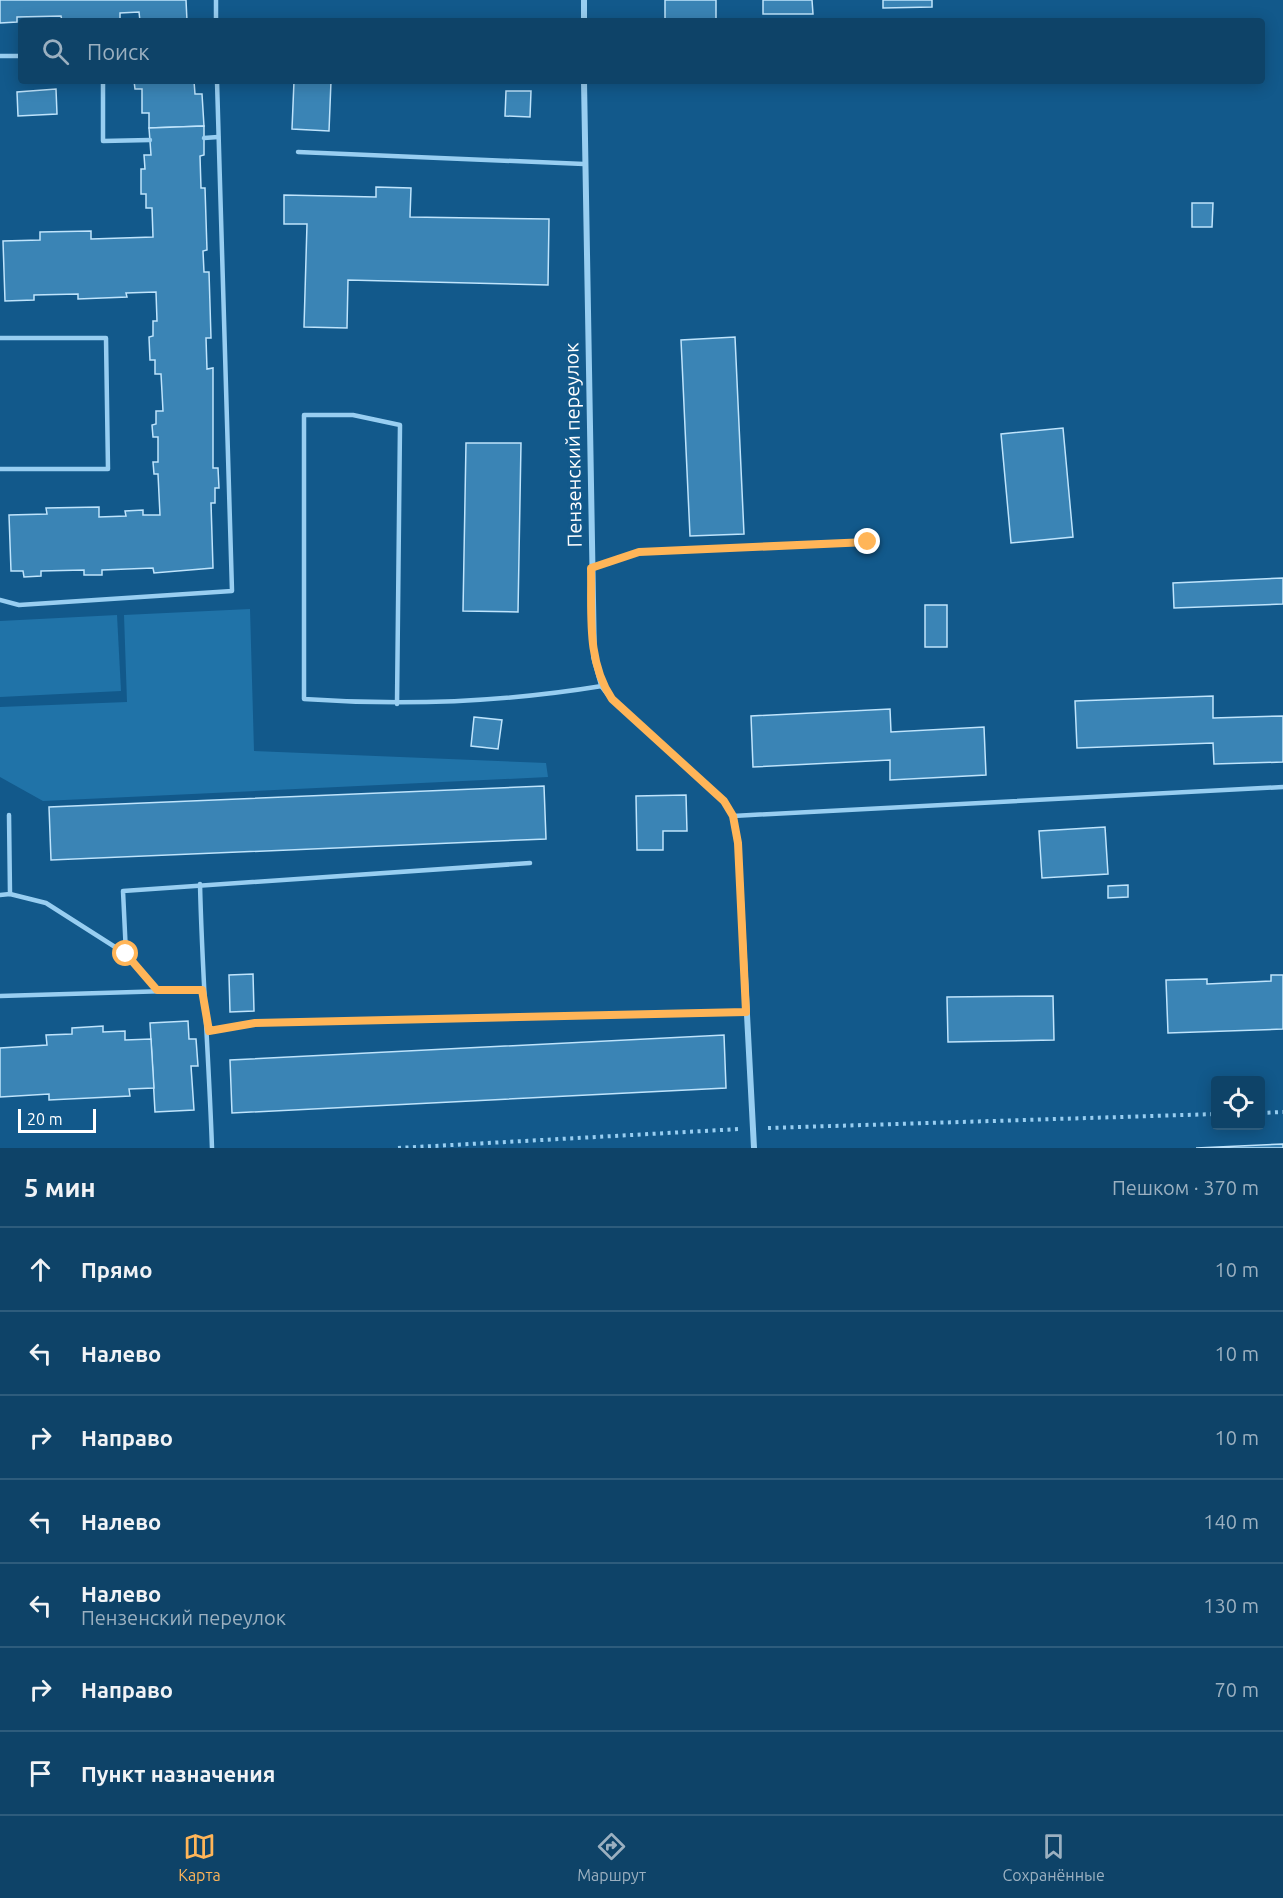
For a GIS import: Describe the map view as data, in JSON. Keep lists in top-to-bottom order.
{
  "streets": {
    "street": ["Пензенский переулок"]
  },
  "scale_bar": "20 m",
  "page": {
    "search": "Поиск",
    "scale": "20 m",
    "heading": ["5 мин", "Пешком · 370 m"],
    "list": [
      ["Прямо", "10 m"],
      ["Налево", "10 m"],
      ["Направо", "10 m"],
      ["Налево", "140 m"],
      ["Налево", "Пензенский переулок", "130 m"],
      ["Направо", "70 m"],
      "Пункт назначения"
    ],
    "nav": ["Карта", "Маршрут", "Сохранённые"]
  }
}
